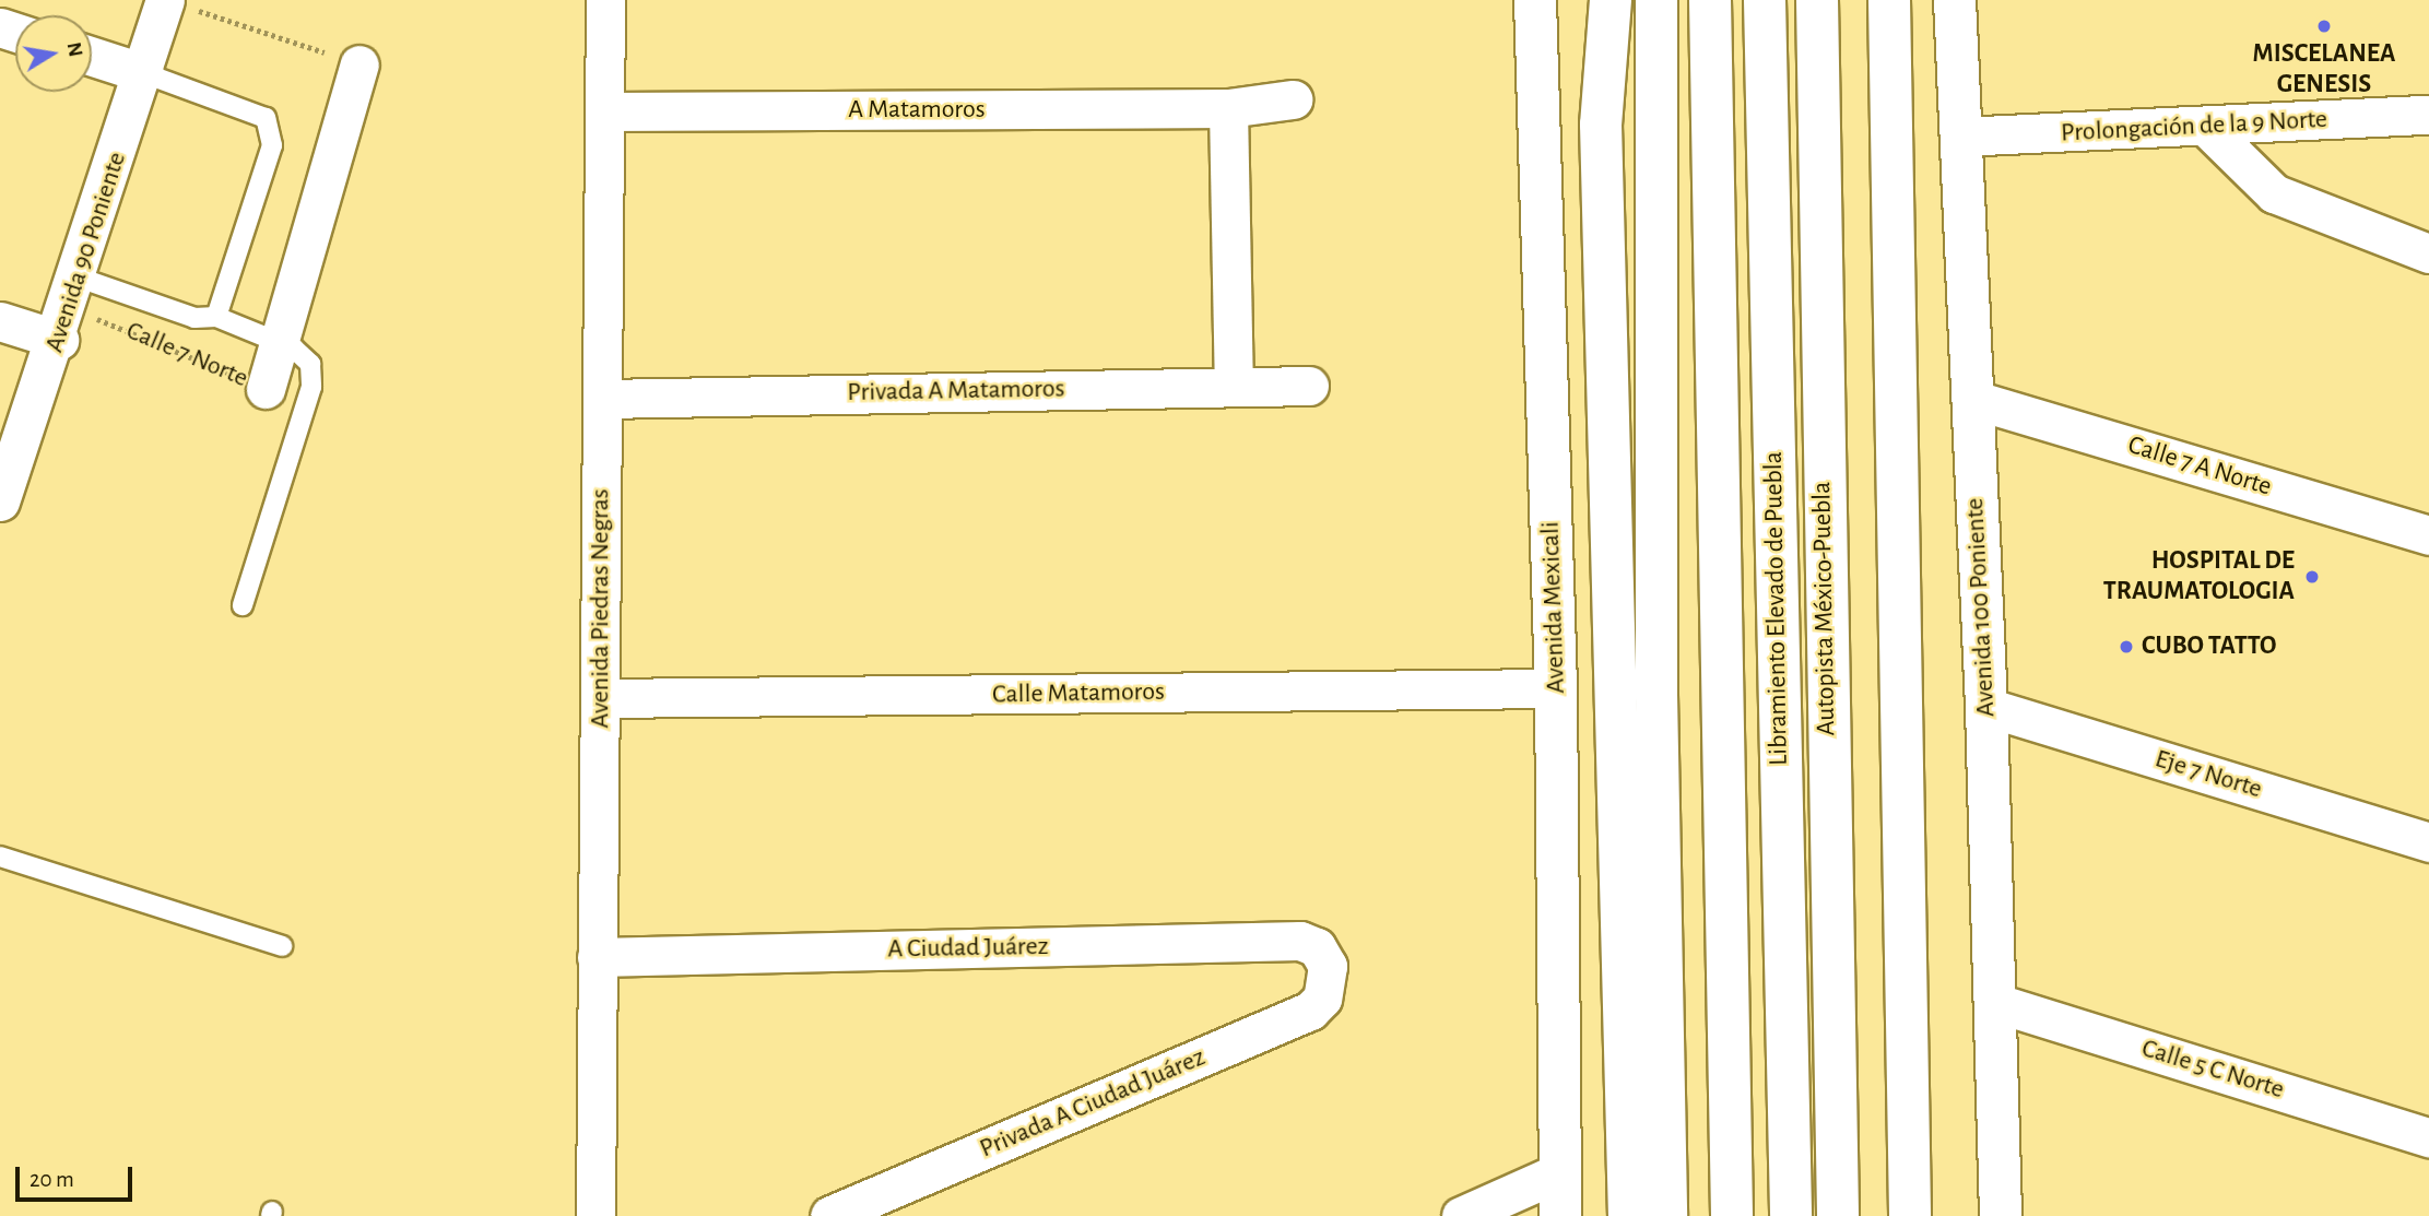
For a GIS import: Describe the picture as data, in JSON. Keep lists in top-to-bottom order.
{
  "streets": {
    "main road": [
      "Avenida Mexicali",
      "Avenida 100 Poniente",
      "Libramiento Elevado de Puebla",
      "Autopista México-Puebla"
    ],
    "street": [
      "A Matamoros",
      "Prolongación de la 9 Norte",
      "Avenida 90 Poniente",
      "Privada A Matamoros",
      "Calle 7 A Norte",
      "Avenida Piedras Negras",
      "Calle Matamoros",
      "Eje 7 Norte",
      "A Ciudad Juárez",
      "Calle 5 C Norte",
      "Privada A Ciudad Juárez"
    ],
    "path": ["Calle 7 Norte"]
  },
  "crossings": [
    ["A Matamoros", "Avenida Piedras Negras"],
    ["Prolongación de la 9 Norte", "Avenida 100 Poniente"],
    ["Avenida 90 Poniente", "Calle 7 Norte"],
    ["Privada A Matamoros", "Avenida Piedras Negras"],
    ["Calle 7 A Norte", "Avenida 100 Poniente"],
    ["Avenida Mexicali", "Calle Matamoros"],
    ["Avenida 100 Poniente", "Eje 7 Norte"],
    ["Avenida 100 Poniente", "Calle 5 C Norte"],
    ["Avenida Piedras Negras", "Calle Matamoros"],
    ["Avenida Piedras Negras", "A Ciudad Juárez"],
    ["A Ciudad Juárez", "Privada A Ciudad Juárez"]
  ],
  "places": ["MISCELANEA GENESIS", "HOSPITAL DE TRAUMATOLOGIA", "CUBO TATTO"],
  "scale_bar": "20 m",
  "north": "right"
}
